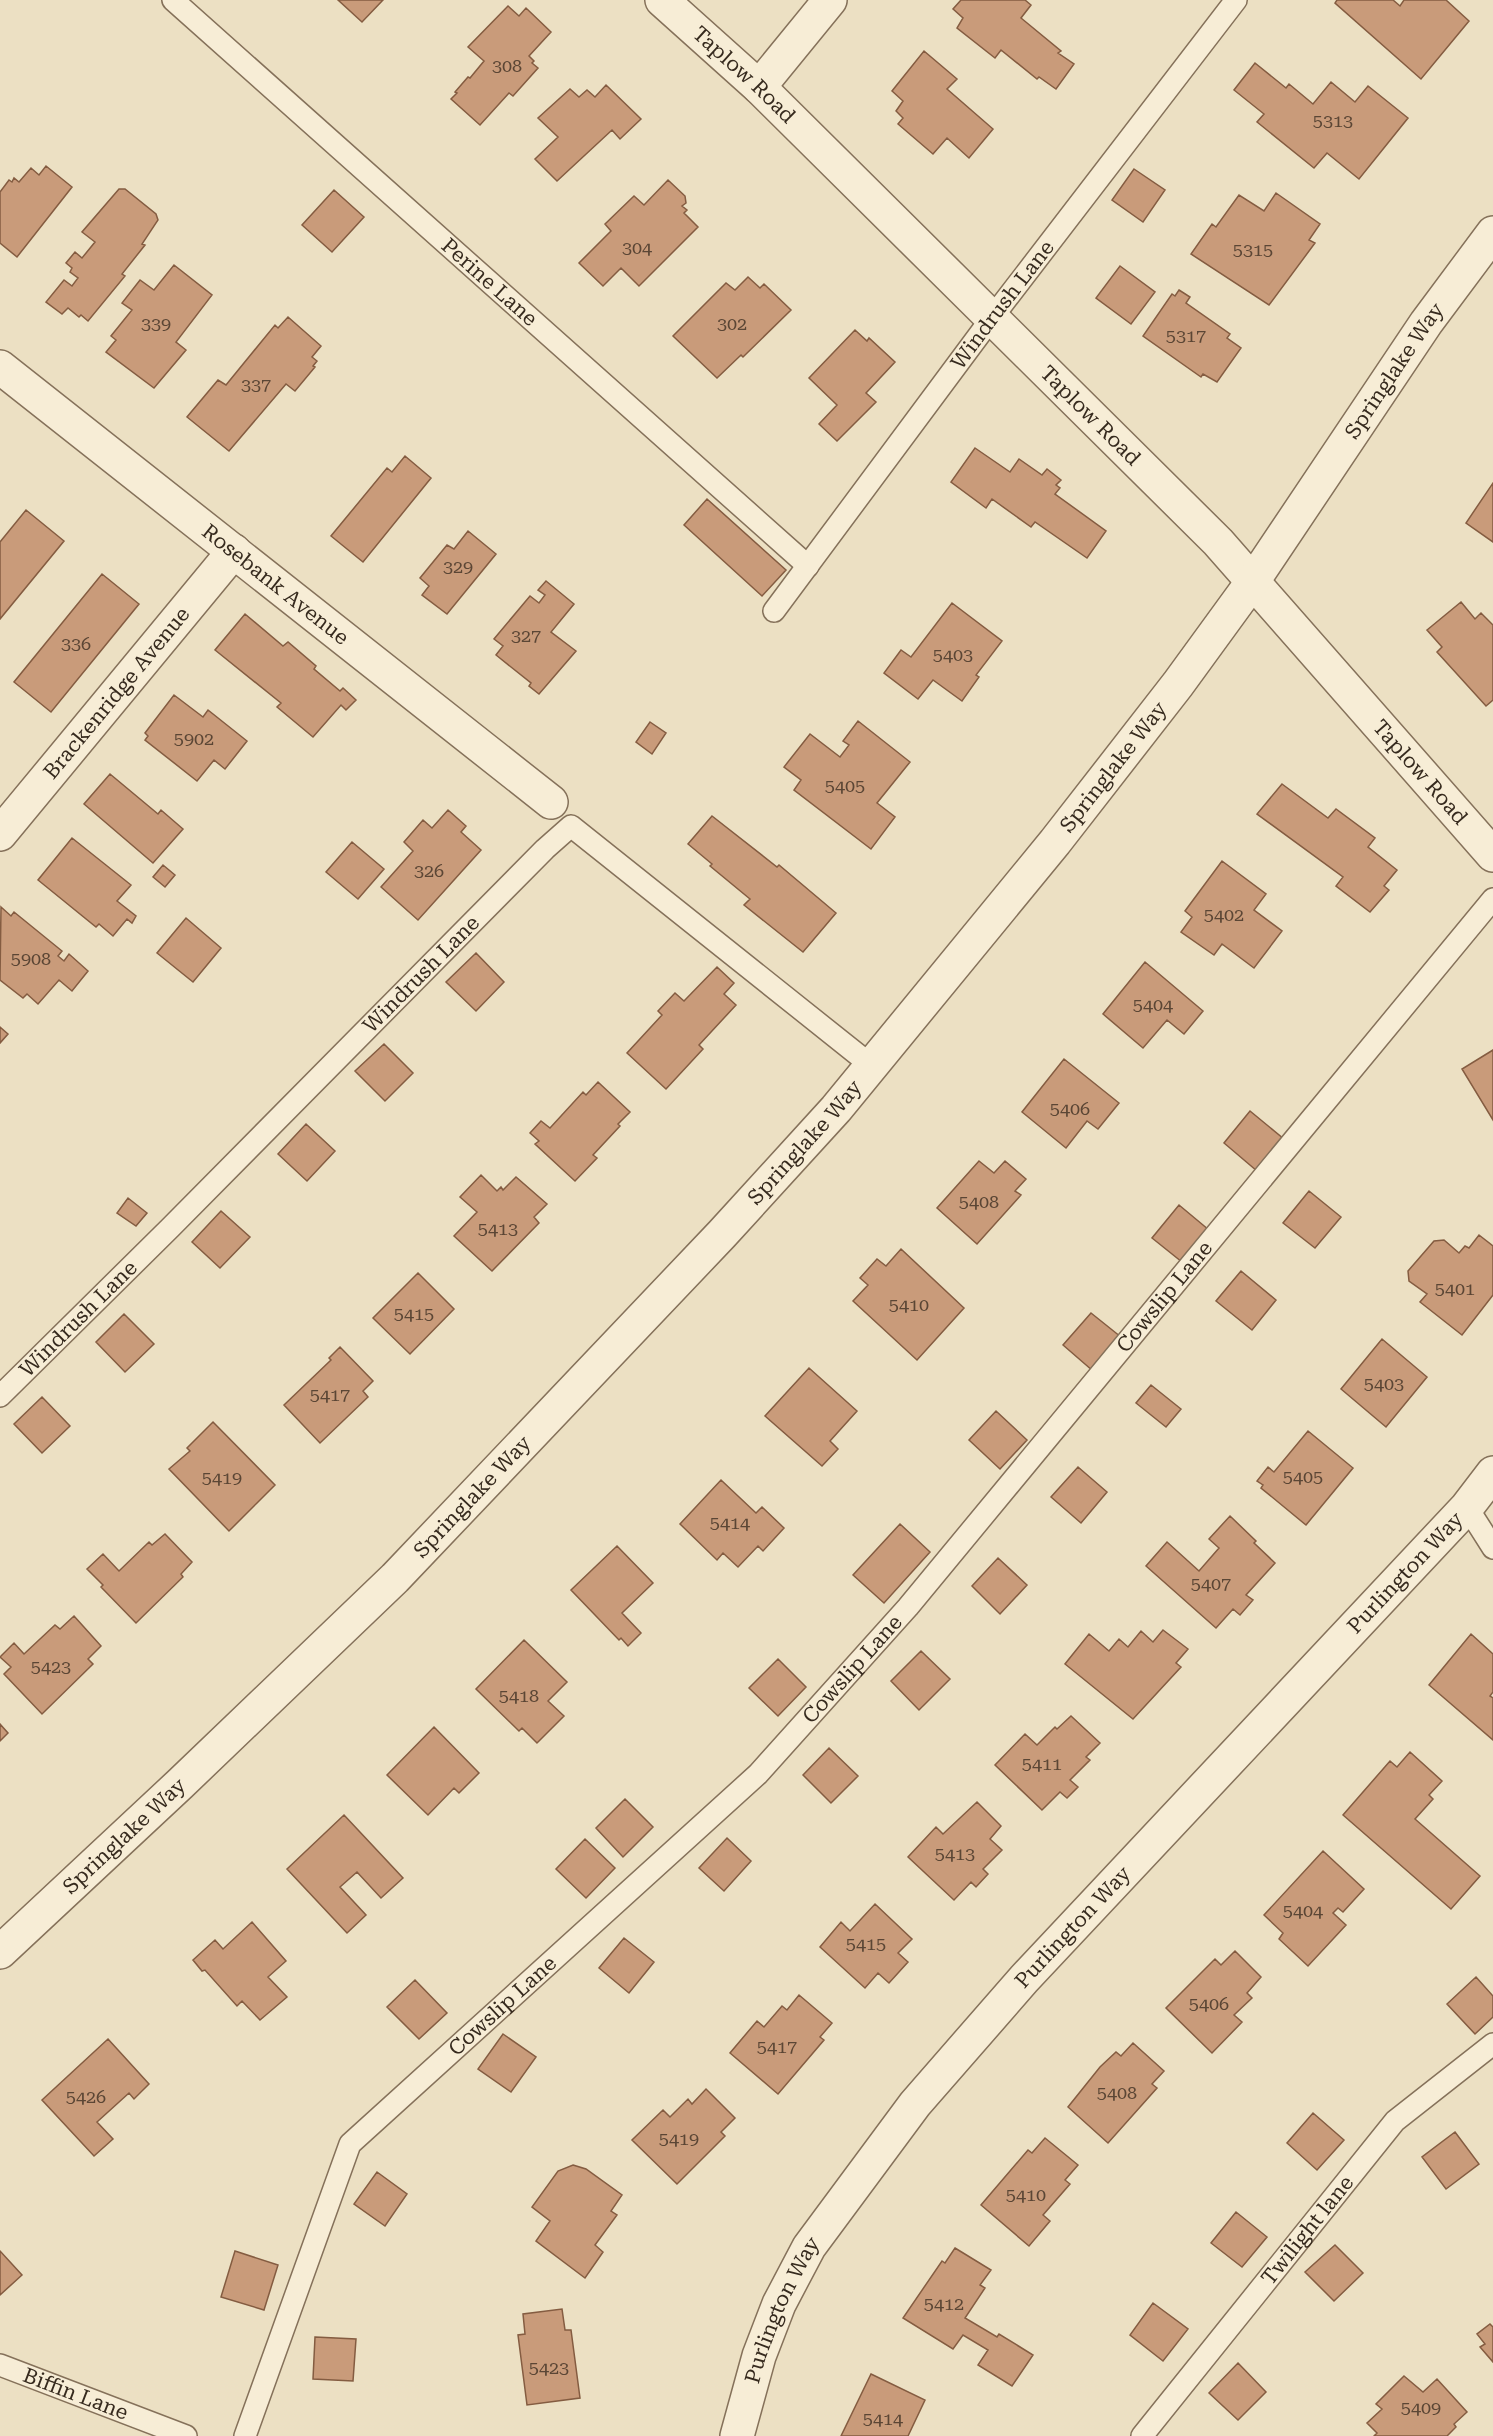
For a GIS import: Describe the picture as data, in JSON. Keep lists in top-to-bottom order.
{
  "streets": {
    "street": [
      "Taplow Road",
      "Springlake Way",
      "Rosebank Avenue",
      "Brackenridge Avenue",
      "Purlington Way"
    ],
    "lane": [
      "Perine Lane",
      "Windrush Lane",
      "Cowslip Lane",
      "Twilight lane",
      "Biffin Lane"
    ]
  },
  "crossings": [
    ["Taplow Road", "Windrush Lane"],
    ["Taplow Road", "Springlake Way"],
    ["Perine Lane", "Windrush Lane"],
    ["Windrush Lane", "Springlake Way"],
    ["Rosebank Avenue", "Brackenridge Avenue"]
  ],
  "house_numbers": [
    "308",
    "5313",
    "304",
    "5315",
    "339",
    "302",
    "5317",
    "337",
    "329",
    "327",
    "336",
    "5403",
    "5902",
    "5405",
    "326",
    "5402",
    "5908",
    "5404",
    "5406",
    "5408",
    "5413",
    "5401",
    "5410",
    "5415",
    "5403",
    "5417",
    "5405",
    "5419",
    "5414",
    "5407",
    "5423",
    "5418",
    "5411",
    "5413",
    "5404",
    "5415",
    "5406",
    "5417",
    "5408",
    "5426",
    "5419",
    "5410",
    "5412",
    "5423",
    "5409",
    "5414"
  ]
}
